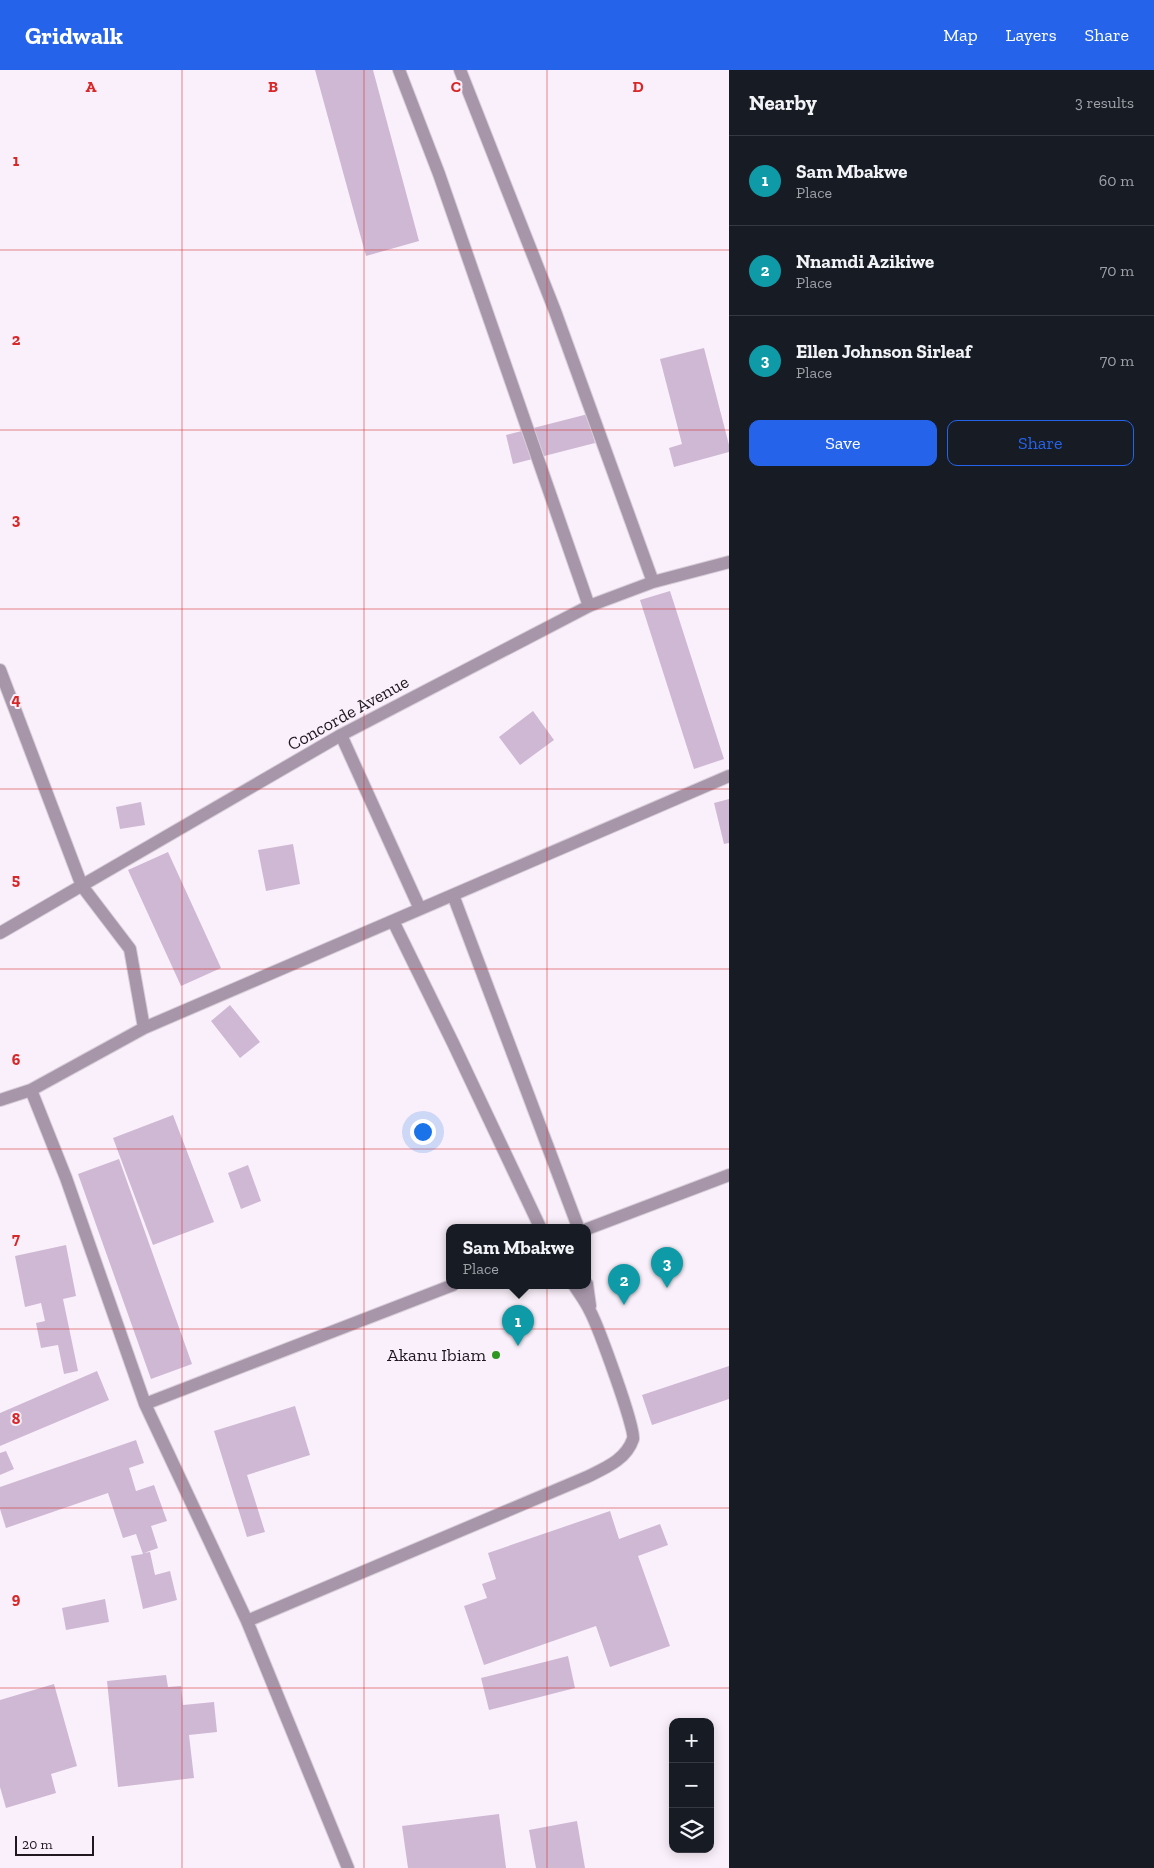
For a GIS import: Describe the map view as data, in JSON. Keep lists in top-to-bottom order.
{
  "streets": {
    "street": ["Concorde Avenue"]
  },
  "places": ["Akanu Ibiam"],
  "scale_bar": "20 m",
  "page": {
    "header": "Gridwalk",
    "nav": ["Map", "Layers", "Share"],
    "heading": ["Nearby", "3 results"],
    "list": [
      {
        "mark": "1",
        "name": "Sam Mbakwe",
        "note": "Place",
        "value": "60 m"
      },
      {
        "mark": "2",
        "name": "Nnamdi Azikiwe",
        "note": "Place",
        "value": "70 m"
      },
      {
        "mark": "3",
        "name": "Ellen Johnson Sirleaf",
        "note": "Place",
        "value": "70 m"
      }
    ],
    "buttons": ["Save", "Share"],
    "popup": ["Sam Mbakwe", "Place"],
    "pins": ["3", "2", "1"],
    "map_buttons": ["+", "−"],
    "scale": "20 m"
  },
  "grid": {
    "columns": [
      "A",
      "B",
      "C",
      "D"
    ],
    "rows": [
      "1",
      "2",
      "3",
      "4",
      "5",
      "6",
      "7",
      "8",
      "9"
    ]
  }
}
